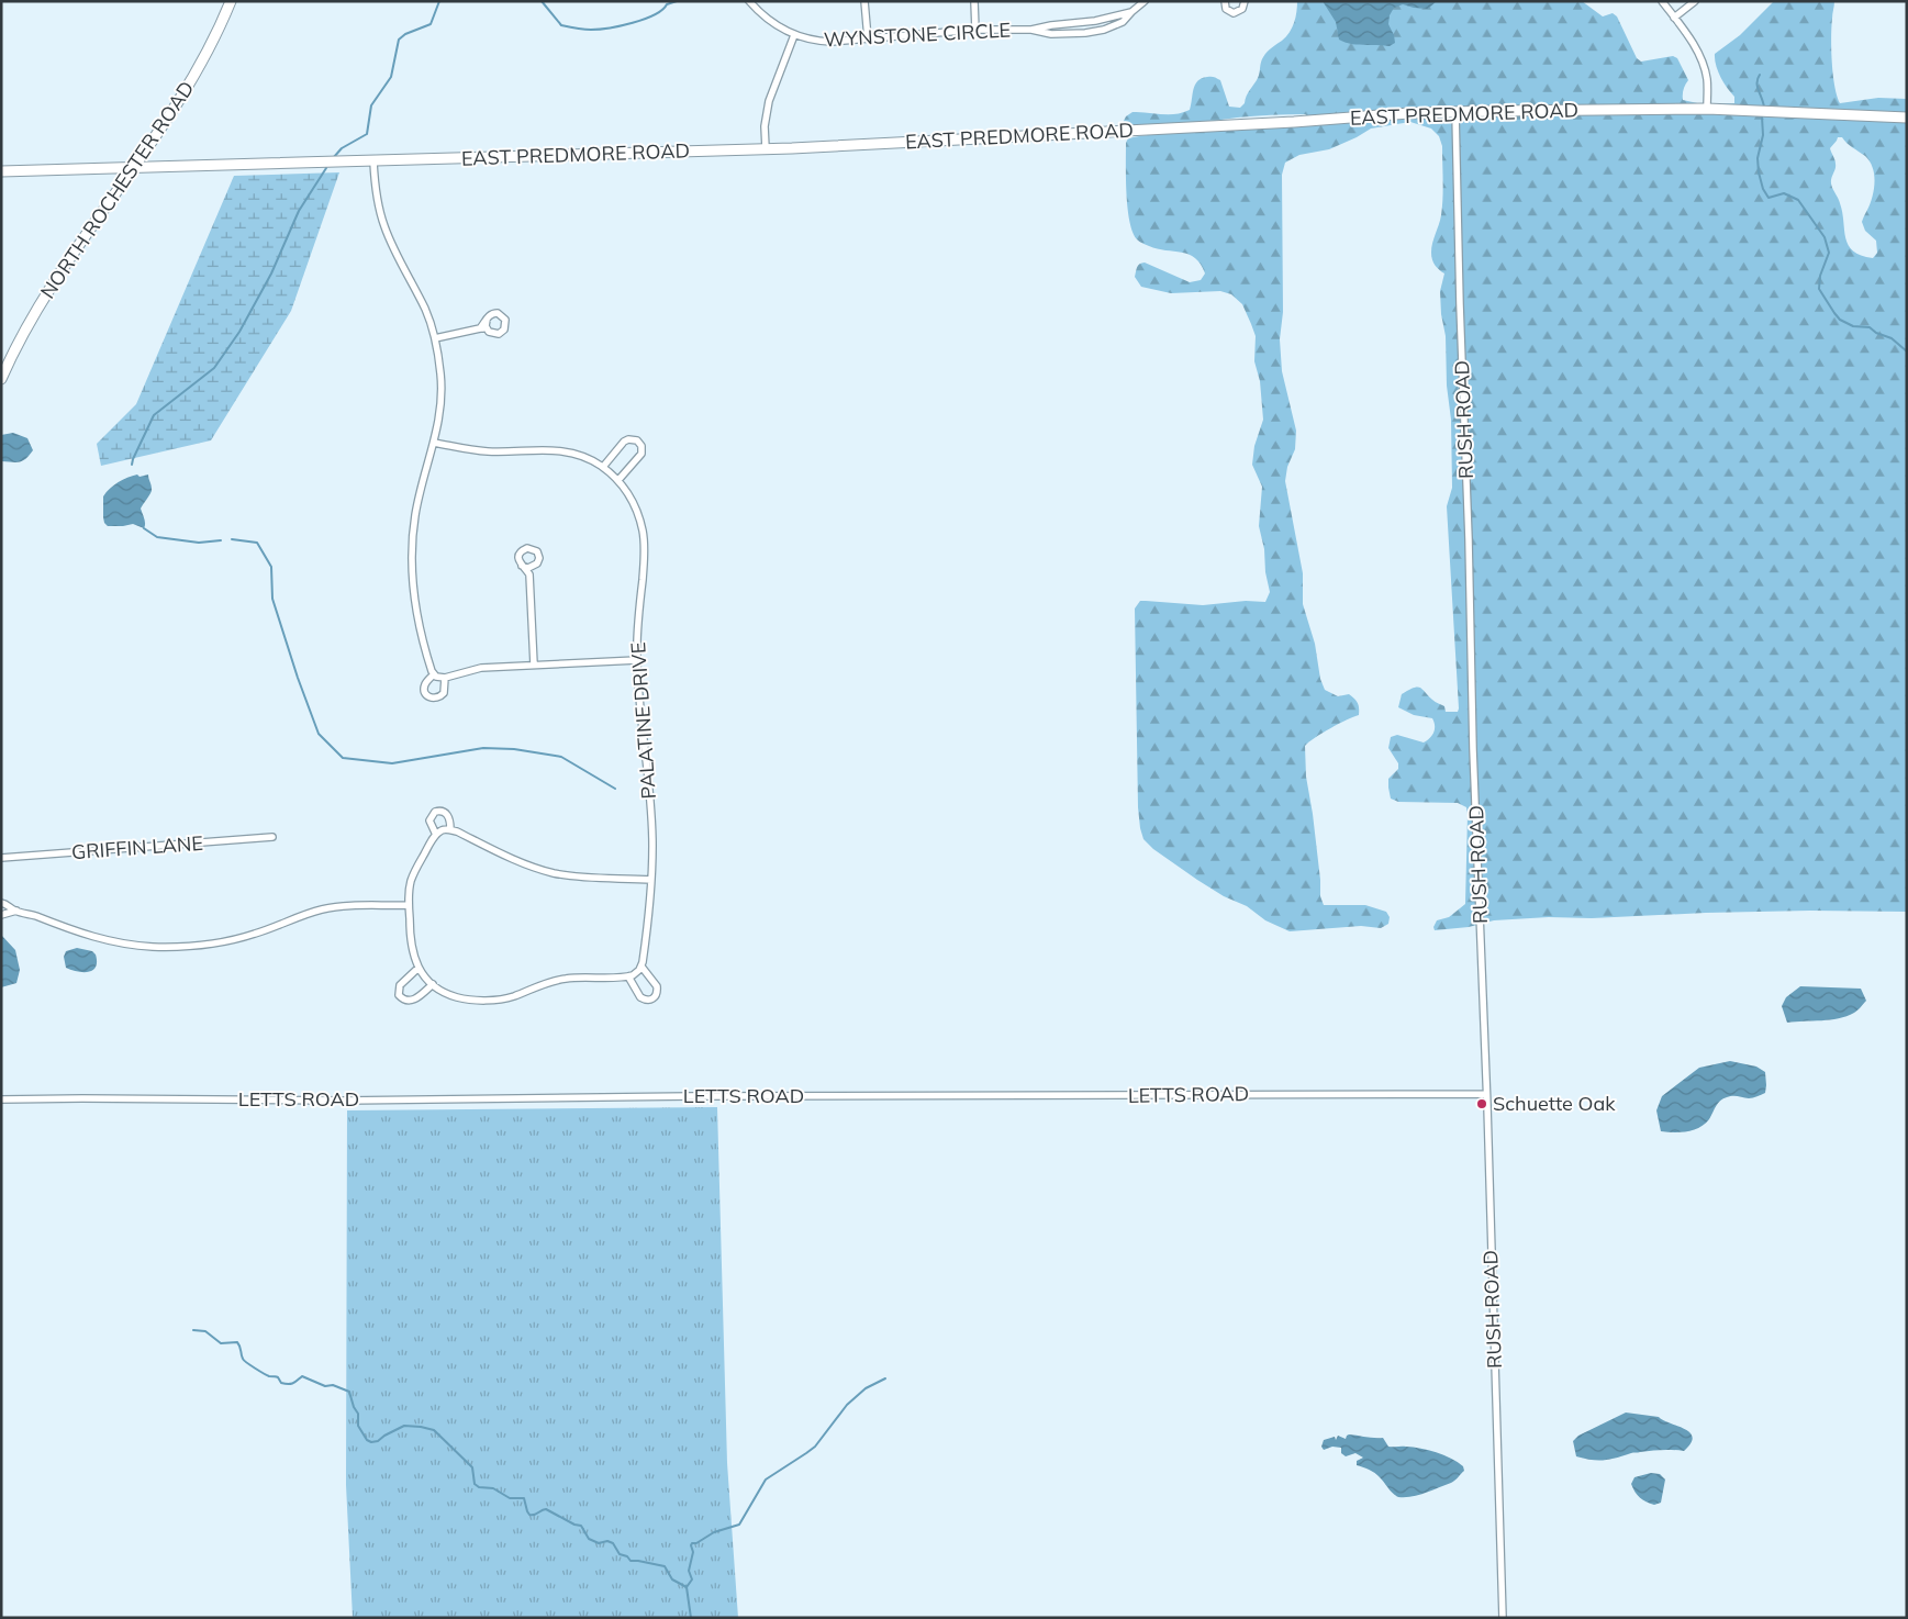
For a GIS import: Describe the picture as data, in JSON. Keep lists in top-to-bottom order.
{
  "streets": {
    "street": [
      "WYNSTONE CIRCLE",
      "EAST PREDMORE ROAD",
      "NORTH ROCHESTER ROAD",
      "RUSH ROAD",
      "PALATINE DRIVE",
      "GRIFFIN LANE",
      "LETTS ROAD"
    ]
  },
  "crossings": [
    ["EAST PREDMORE ROAD", "NORTH ROCHESTER ROAD"],
    ["EAST PREDMORE ROAD", "RUSH ROAD"],
    ["RUSH ROAD", "LETTS ROAD"]
  ],
  "places": ["Schuette Oak"]
}
